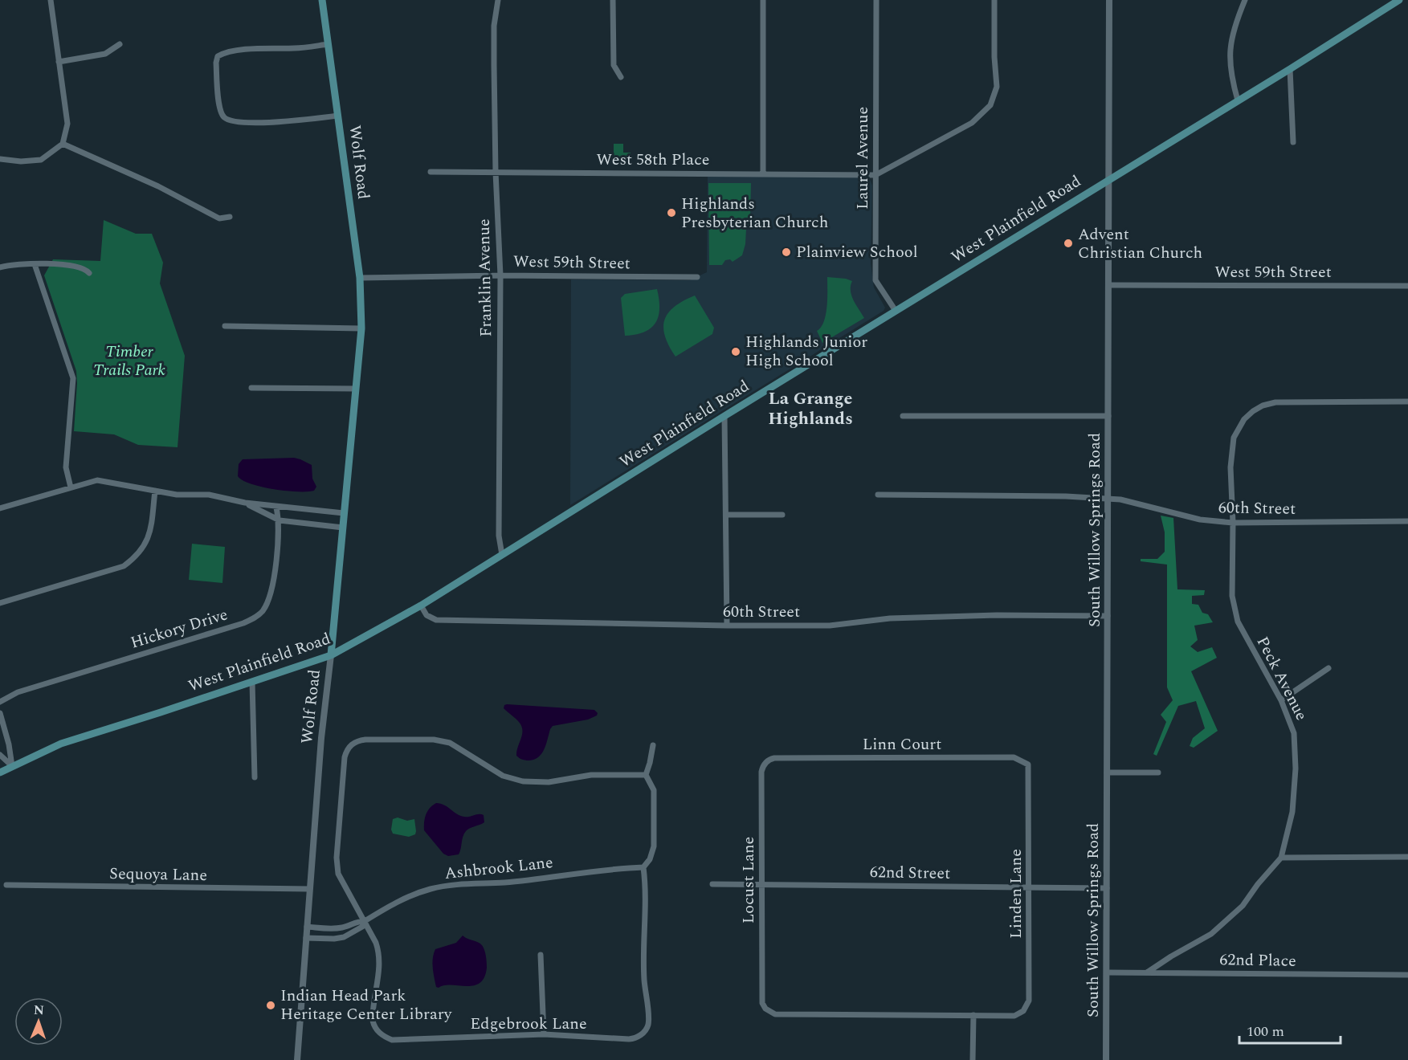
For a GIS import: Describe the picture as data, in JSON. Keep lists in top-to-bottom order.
{
  "streets": {
    "main road": ["Wolf Road", "West Plainfield Road"],
    "street": [
      "Laurel Avenue",
      "West 58th Place",
      "West 59th Street",
      "Franklin Avenue",
      "60th Street",
      "South Willow Springs Road",
      "Hickory Drive",
      "Peck Avenue",
      "Linn Court",
      "Ashbrook Lane",
      "62nd Street",
      "Sequoya Lane",
      "Locust Lane",
      "Linden Lane",
      "62nd Place",
      "Edgebrook Lane"
    ]
  },
  "crossings": [
    ["Laurel Avenue", "West 58th Place"],
    ["Laurel Avenue", "West Plainfield Road"],
    ["West 58th Place", "Franklin Avenue"],
    ["Wolf Road", "West Plainfield Road"],
    ["Wolf Road", "West 59th Street"],
    ["Wolf Road", "Ashbrook Lane"],
    ["Wolf Road", "Sequoya Lane"],
    ["West Plainfield Road", "Franklin Avenue"],
    ["West Plainfield Road", "60th Street"],
    ["West Plainfield Road", "South Willow Springs Road"],
    ["West 59th Street", "Franklin Avenue"],
    ["West 59th Street", "South Willow Springs Road"],
    ["60th Street", "South Willow Springs Road"],
    ["60th Street", "Peck Avenue"],
    ["South Willow Springs Road", "62nd Street"],
    ["South Willow Springs Road", "62nd Place"],
    ["Peck Avenue", "62nd Place"],
    ["Linn Court", "Locust Lane"],
    ["Linn Court", "Linden Lane"],
    ["Ashbrook Lane", "Edgebrook Lane"],
    ["62nd Street", "Locust Lane"],
    ["62nd Street", "Linden Lane"],
    ["Locust Lane", "Linden Lane"]
  ],
  "districts": ["La Grange Highlands"],
  "parks": ["Timber Trails Park"],
  "places": [
    "Highlands Presbyterian Church",
    "Advent Christian Church",
    "Plainview School",
    "Highlands Junior High School",
    "Indian Head Park Heritage Center Library"
  ],
  "scale_bar": "100 m",
  "north": "top"
}
